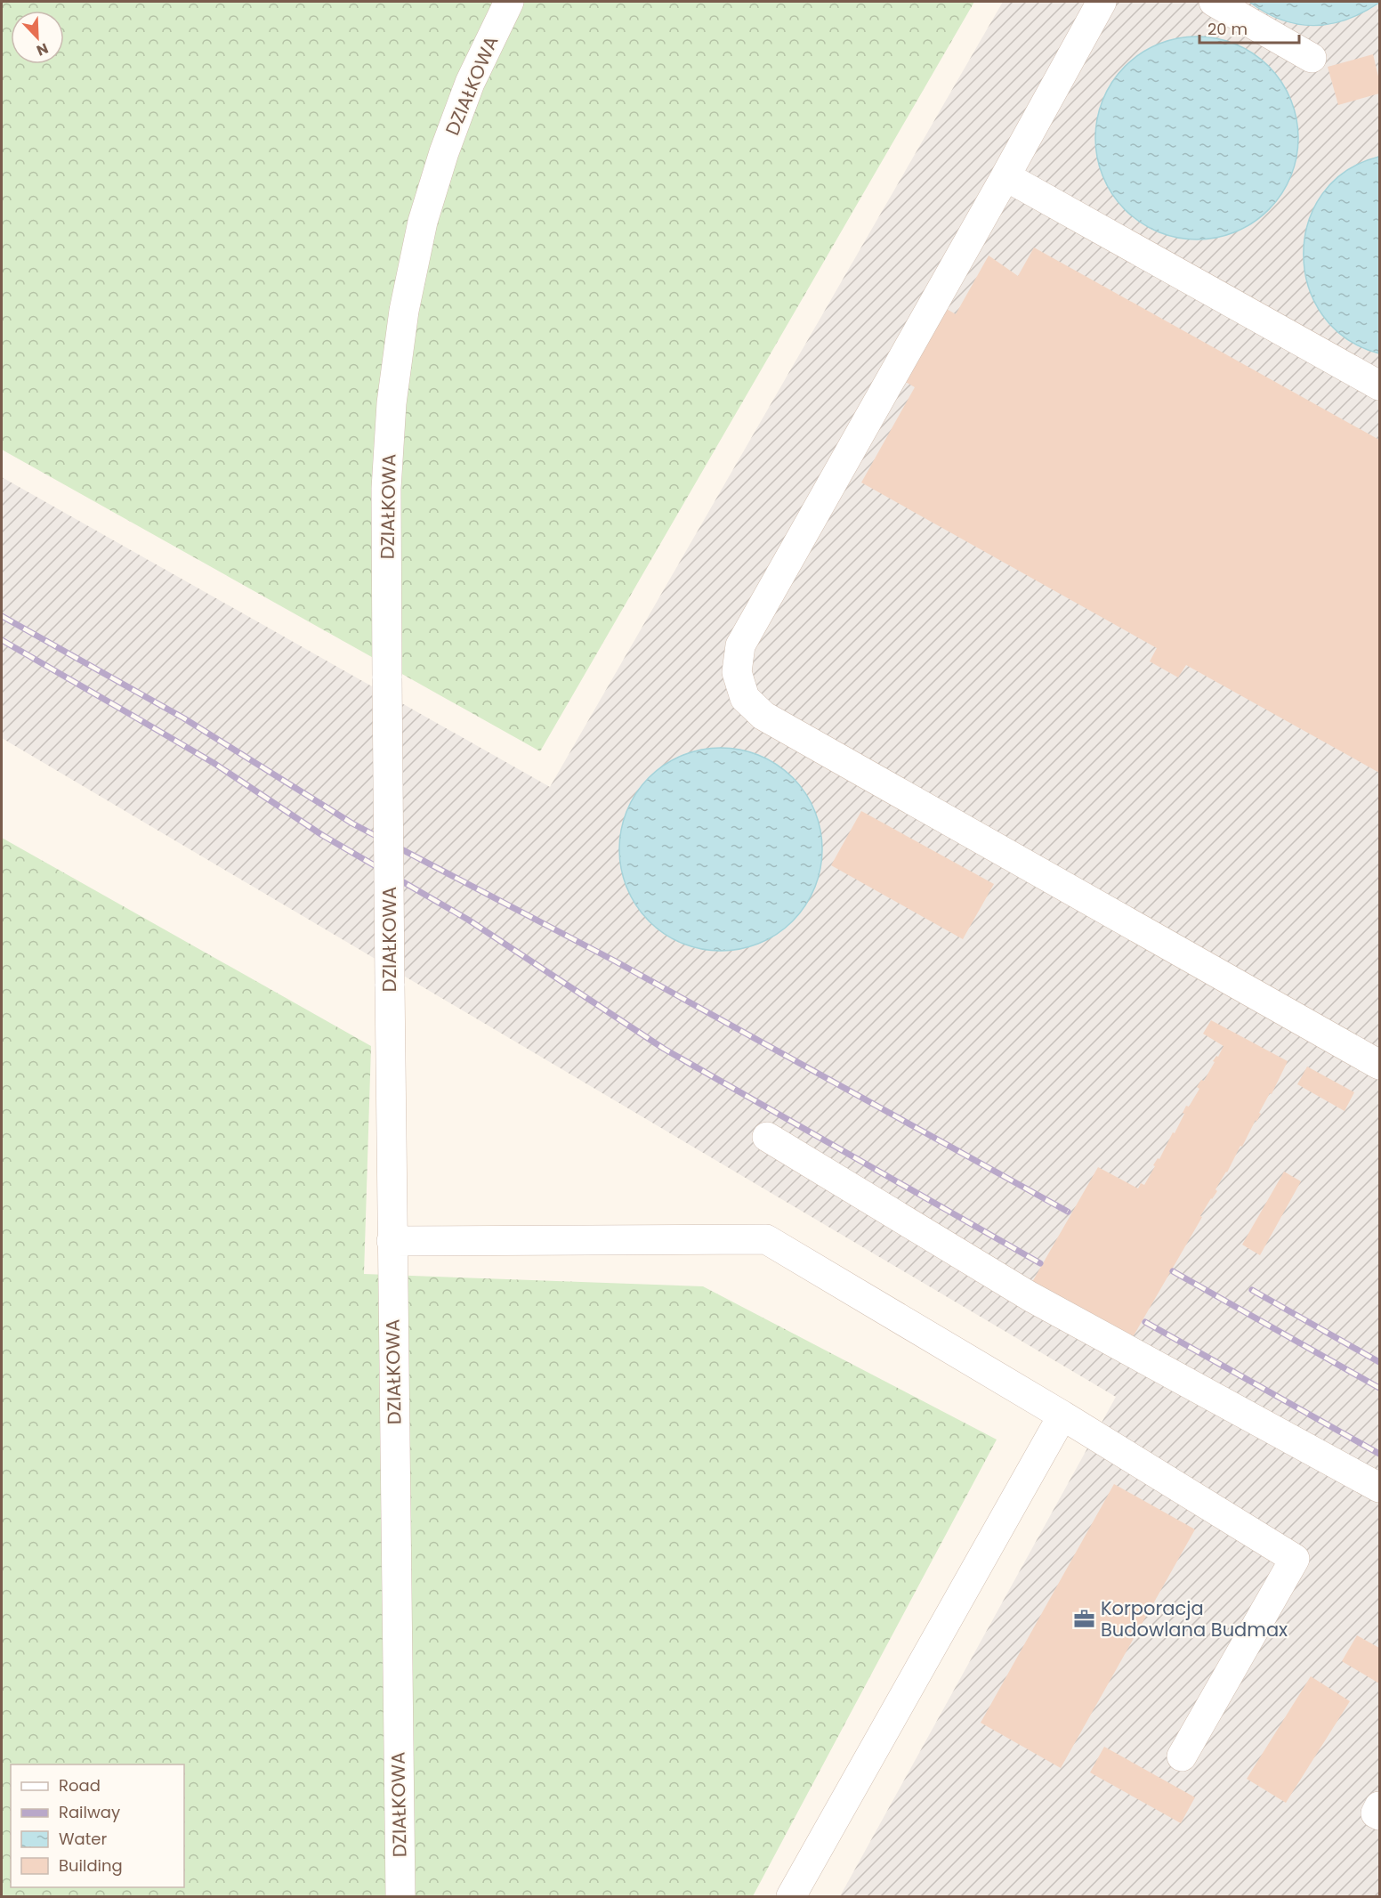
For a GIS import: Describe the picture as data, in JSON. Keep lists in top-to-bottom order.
{
  "streets": {
    "street": ["DZIAŁKOWA"]
  },
  "places": {
    "office": ["Korporacja Budowlana Budmax"]
  },
  "legend": [
    "Road",
    "Railway",
    "Water",
    "Building"
  ],
  "scale_bar": "20 m",
  "north": "bottom right"
}
